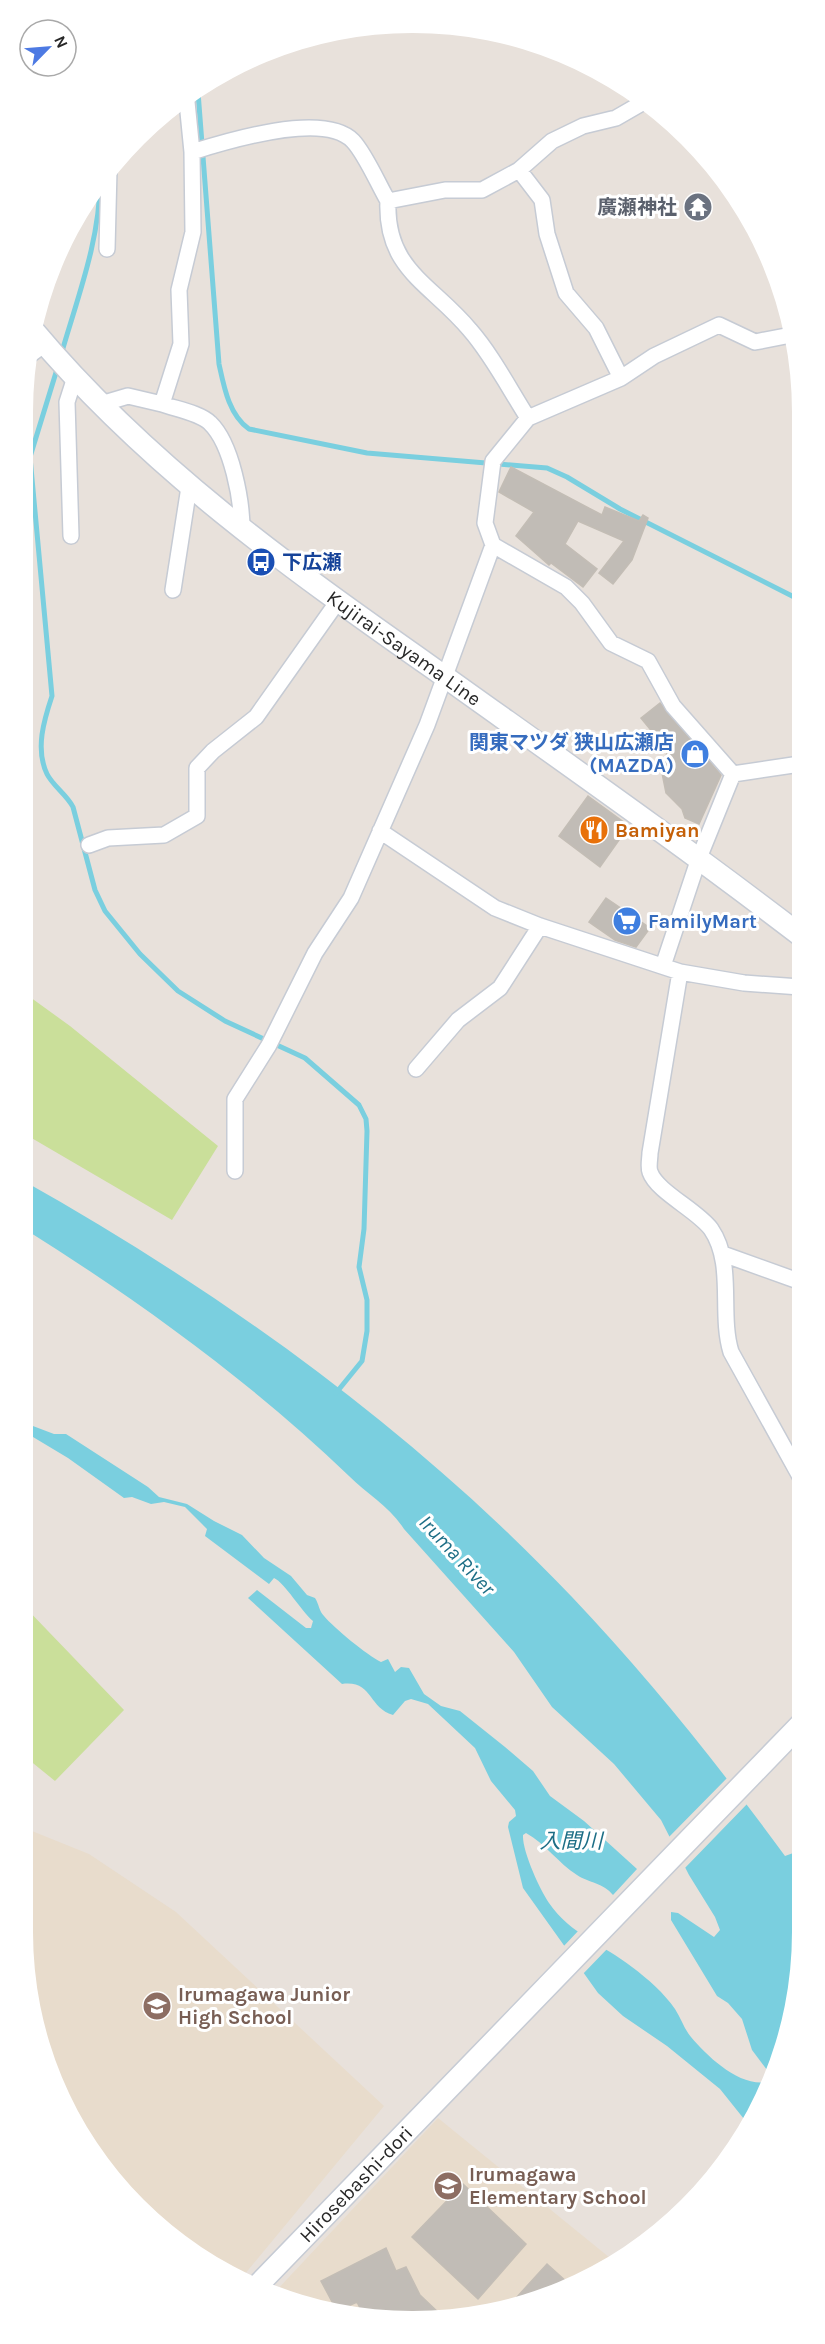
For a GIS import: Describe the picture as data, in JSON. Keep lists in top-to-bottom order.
{
  "streets": {
    "main road": ["Kujirai-Sayama Line", "Hirosebashi-dori"]
  },
  "water": ["Iruma River", "入間川"],
  "places": {
    "temple": ["廣瀬神社"],
    "bus stop": ["下広瀬"],
    "shop": ["関東マツダ 狭山広瀬店 (MAZDA)"],
    "restaurant": ["Bamiyan"],
    "supermarket": ["FamilyMart"],
    "school or university": ["Irumagawa Junior High School", "Irumagawa Elementary School"]
  },
  "north": "top right"
}
